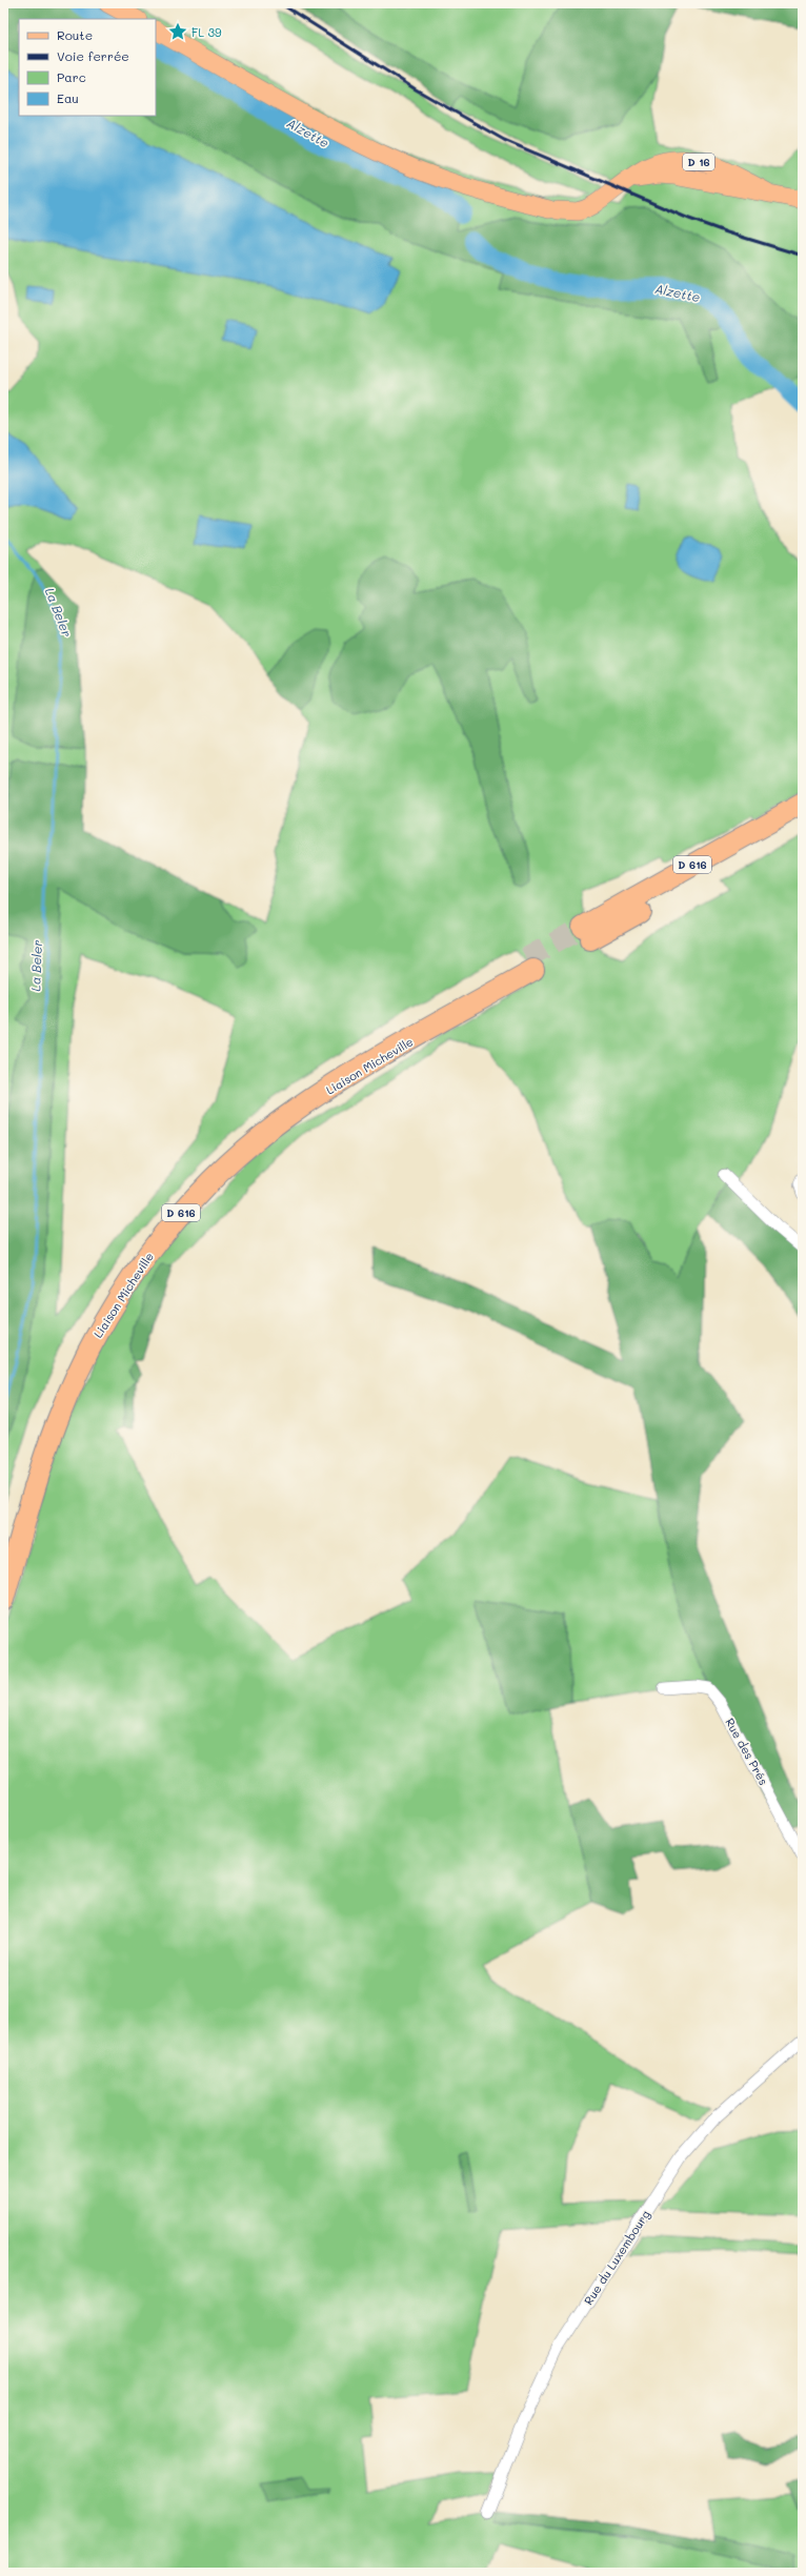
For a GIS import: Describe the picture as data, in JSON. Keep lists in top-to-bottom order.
{
  "streets": {
    "highway": ["D 616", "Liaison Micheville"],
    "main road": ["D 16"],
    "street": ["Rue des Prés", "Rue du Luxembourg"]
  },
  "water": ["Alzette", "La Beler"],
  "places": {
    "place": ["FL 39"]
  },
  "legend": [
    "Route",
    "Voie ferrée",
    "Parc",
    "Eau"
  ]
}
